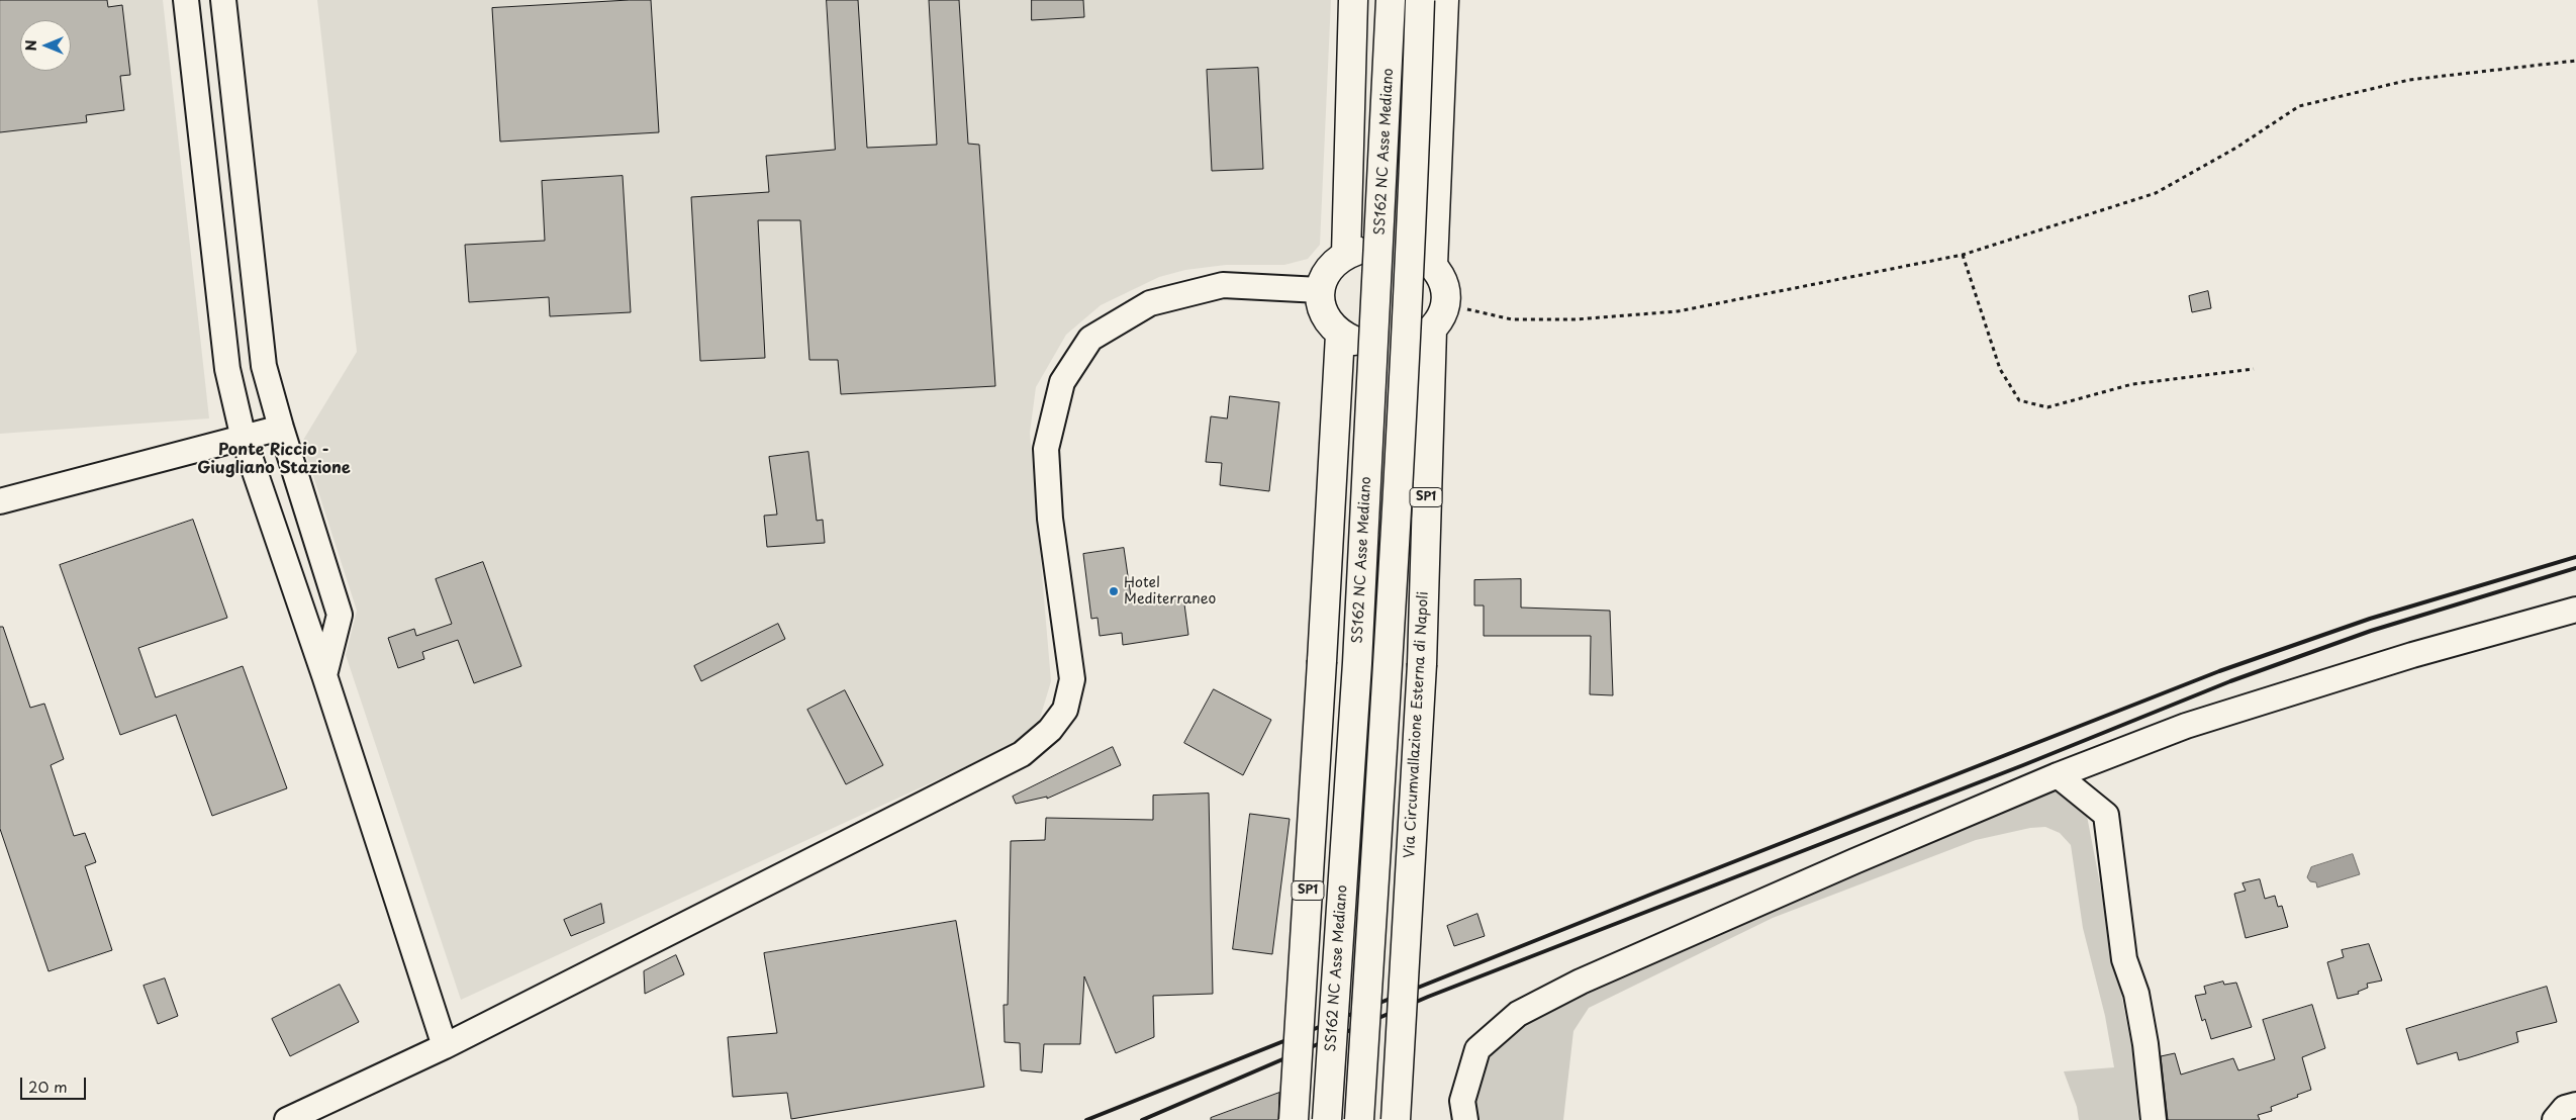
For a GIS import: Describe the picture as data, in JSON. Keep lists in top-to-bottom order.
{
  "streets": {
    "main road": ["SS162 NC Asse Mediano", "SP1", "Via Circumvallazione Esterna di Napoli"]
  },
  "districts": ["Ponte Riccio - Giugliano Stazione"],
  "places": ["Hotel Mediterraneo"],
  "scale_bar": "20 m",
  "north": "left"
}
